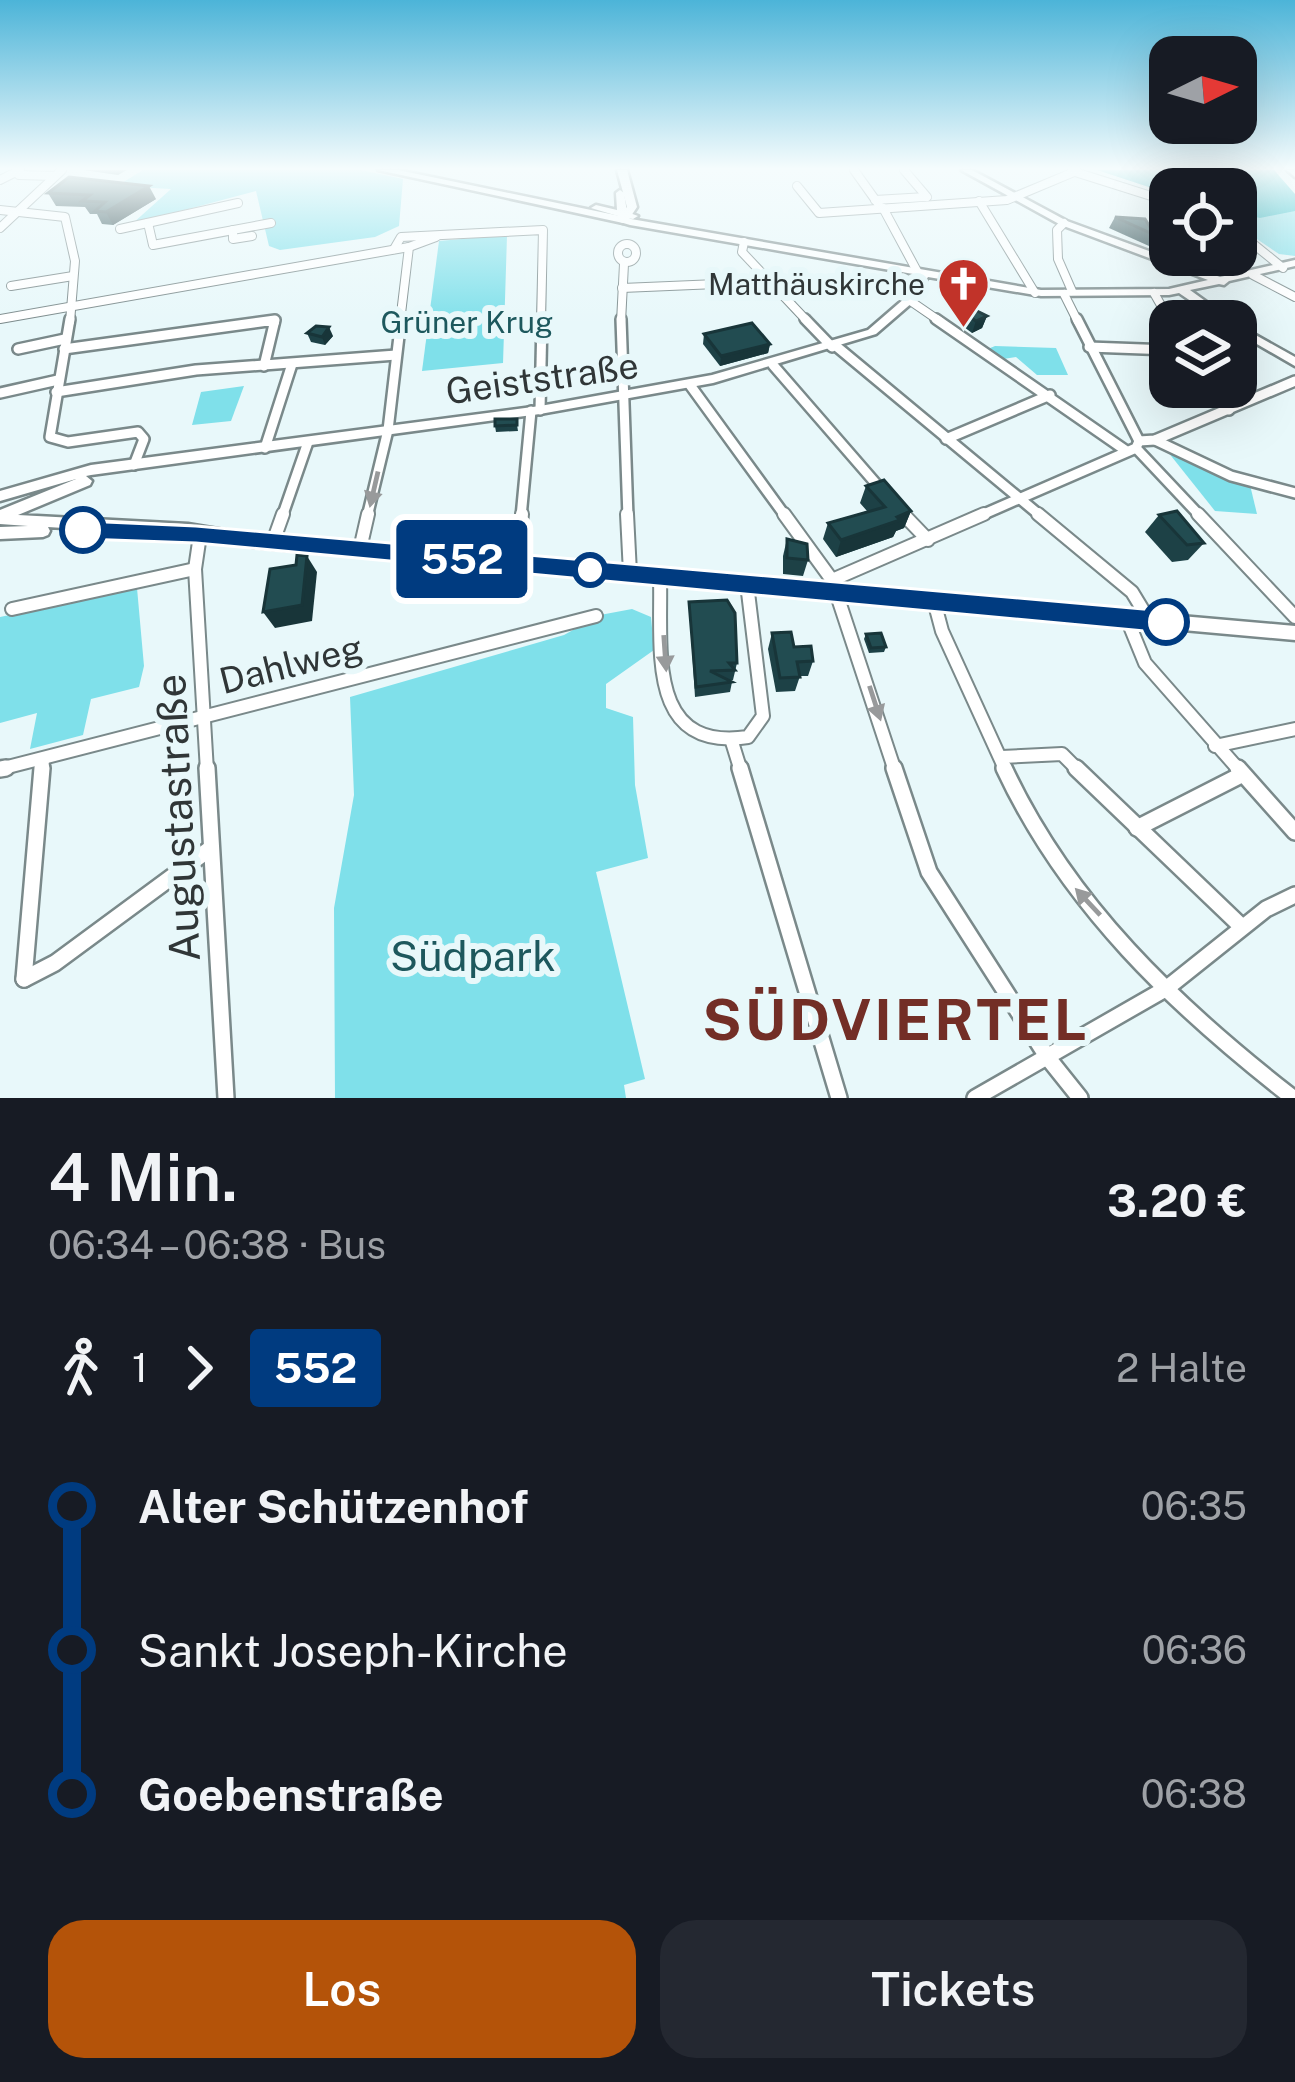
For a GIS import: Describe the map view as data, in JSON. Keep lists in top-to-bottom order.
{
  "streets": {
    "main road": ["Geiststraße"],
    "street": ["Dahlweg", "Augustastraße"]
  },
  "crossings": [
    ["Dahlweg", "Augustastraße"]
  ],
  "districts": ["SÜDVIERTEL"],
  "parks": ["Grüner Krug", "Südpark"],
  "places": {
    "church": ["Matthäuskirche"]
  },
  "lines": ["bus line 552"],
  "north": "right",
  "page": {
    "on_map": "552",
    "heading": ["4 Min.", "06:34 – 06:38 · Bus", "3.20 €"],
    "legs": ["1", "552", "2 Halte"],
    "list": [
      {
        "name": "Alter Schützenhof",
        "value": "06:35"
      },
      {
        "name": "Sankt Joseph-Kirche",
        "value": "06:36"
      },
      {
        "name": "Goebenstraße",
        "value": "06:38"
      }
    ],
    "buttons": ["Los", "Tickets"]
  }
}
